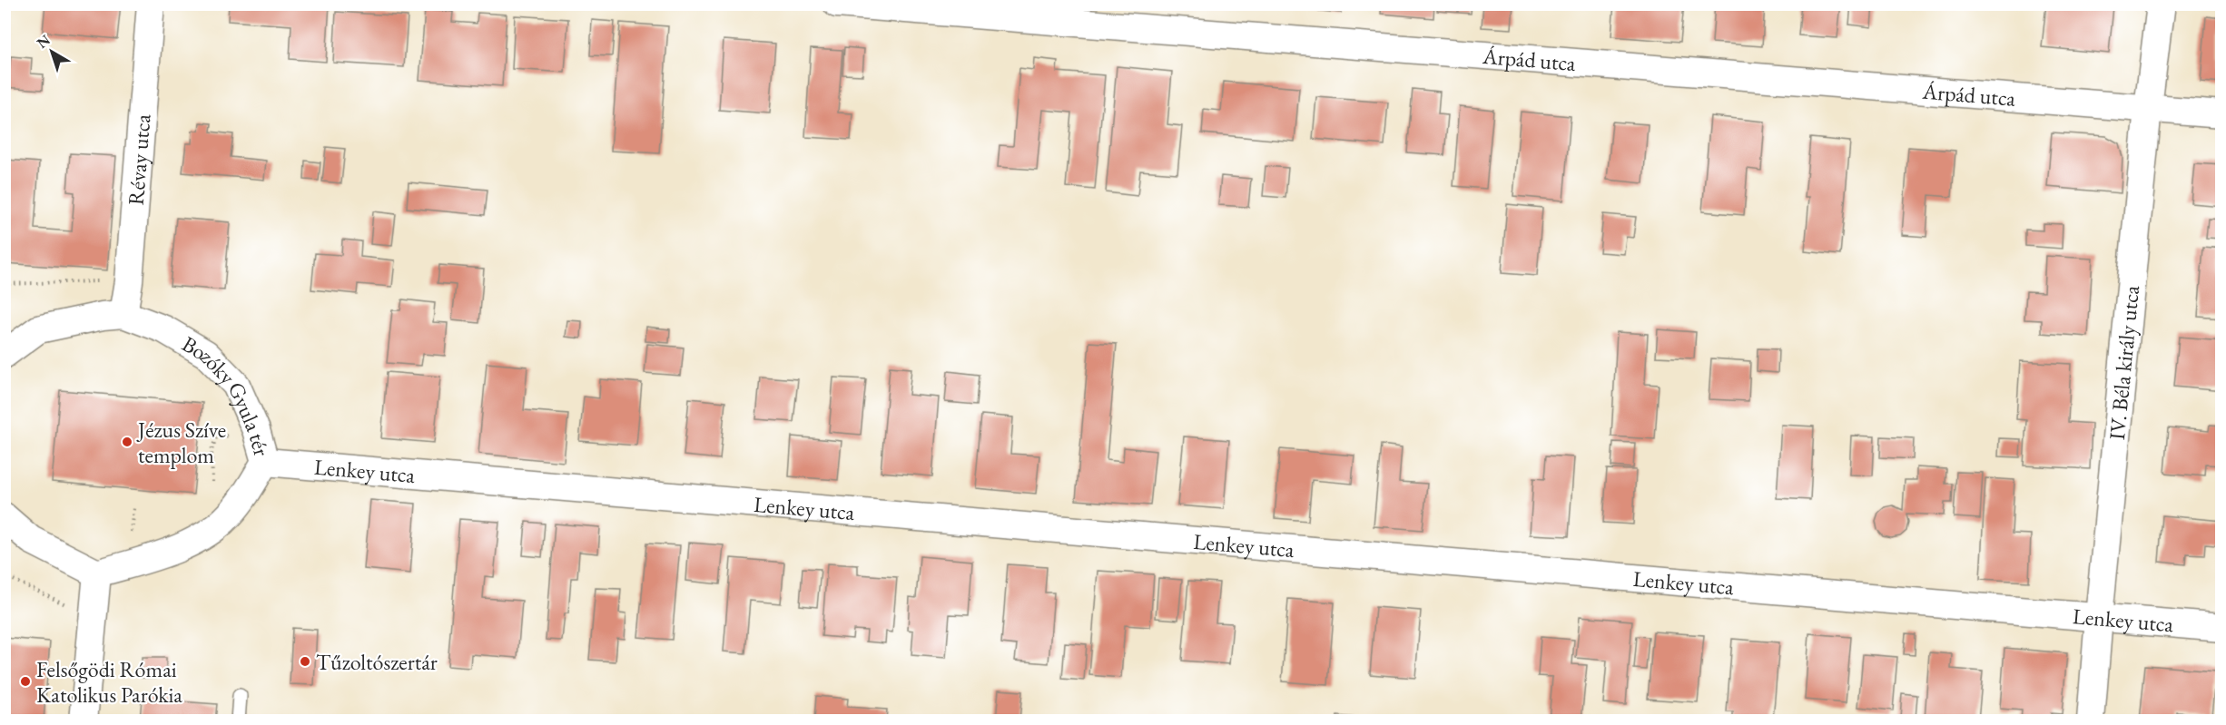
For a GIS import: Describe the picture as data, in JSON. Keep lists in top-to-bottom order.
{
  "streets": {
    "street": [
      "Árpád utca",
      "Révay utca",
      "IV. Béla király utca",
      "Bozóky Gyula tér",
      "Lenkey utca"
    ]
  },
  "crossings": [
    ["Árpád utca", "IV. Béla király utca"],
    ["Révay utca", "Bozóky Gyula tér"],
    ["IV. Béla király utca", "Lenkey utca"],
    ["Bozóky Gyula tér", "Lenkey utca"]
  ],
  "places": ["Jézus Szíve templom", "Tűzoltószertár", "Felsőgödi Római Katolikus Parókia"],
  "north": "top left"
}
